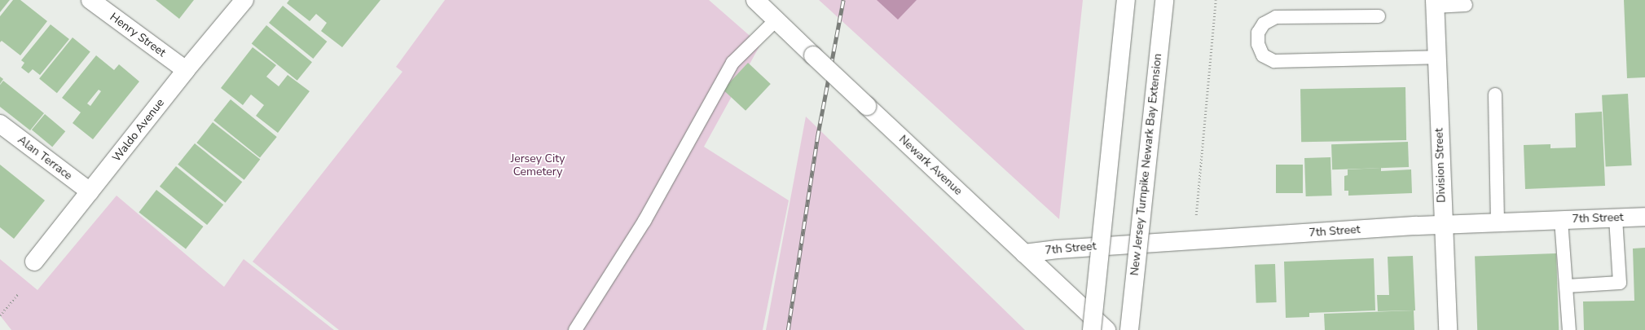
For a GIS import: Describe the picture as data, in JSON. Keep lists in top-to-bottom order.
{
  "streets": {
    "main road": [
      "Henry Street",
      "Waldo Avenue",
      "Alan Terrace",
      "New Jersey Turnpike Newark Bay Extension",
      "Newark Avenue",
      "Division Street",
      "7th Street"
    ]
  },
  "crossings": [
    ["Henry Street", "Waldo Avenue"],
    ["Waldo Avenue", "Alan Terrace"],
    ["Newark Avenue", "7th Street"],
    ["Division Street", "7th Street"]
  ],
  "parks": ["Jersey City Cemetery"]
}
